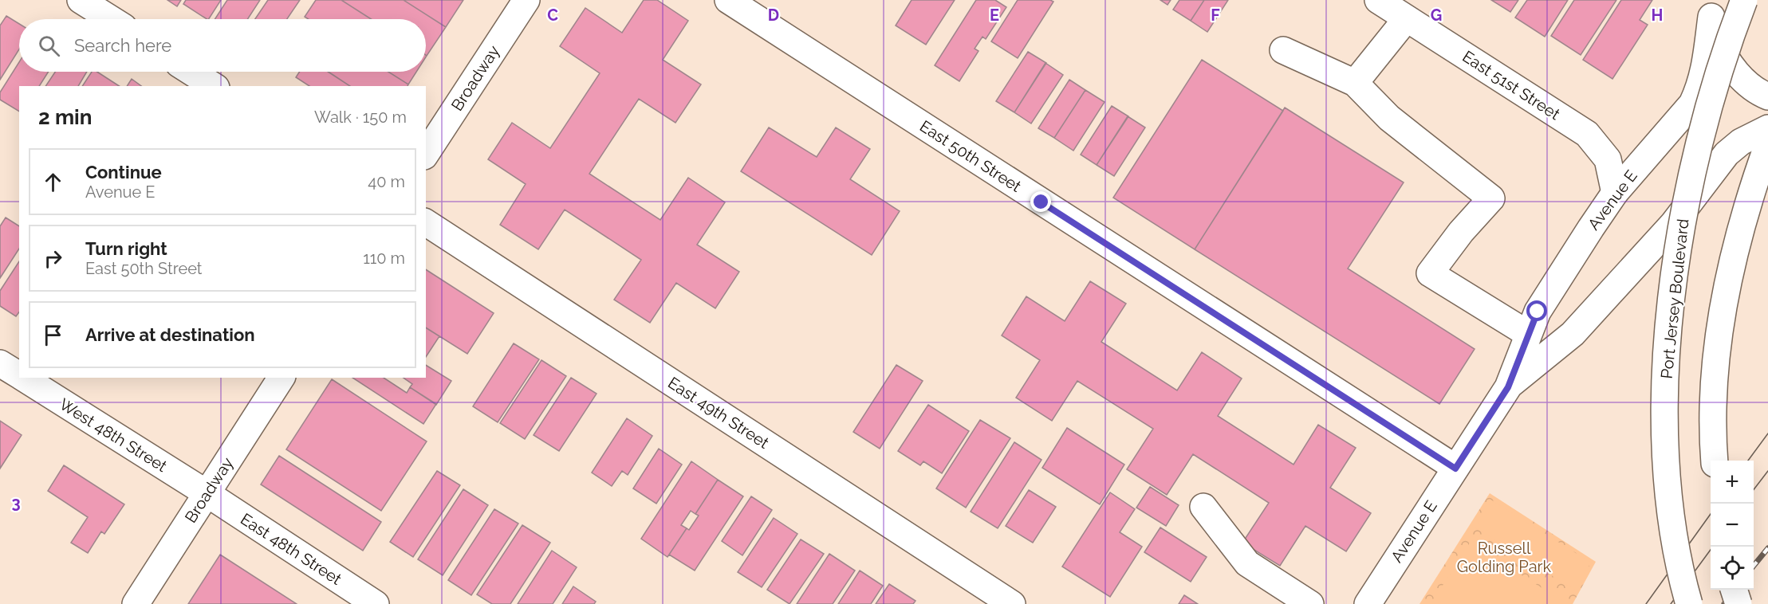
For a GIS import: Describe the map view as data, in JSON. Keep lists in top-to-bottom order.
{
  "streets": {
    "main road": [
      "Broadway",
      "East 51st Street",
      "East 50th Street",
      "Avenue E",
      "Port Jersey Boulevard",
      "East 49th Street",
      "West 48th Street",
      "East 48th Street"
    ]
  },
  "crossings": [
    ["Broadway", "West 48th Street"],
    ["Broadway", "East 48th Street"],
    ["East 51st Street", "Avenue E"],
    ["East 50th Street", "Avenue E"],
    ["West 48th Street", "East 48th Street"]
  ],
  "parks": ["Russell Golding Park"],
  "page": {
    "search": "Search here",
    "heading": ["2 min", "Walk · 150 m"],
    "list": [
      ["Continue", "Avenue E", "40 m"],
      ["Turn right", "East 50th Street", "110 m"],
      "Arrive at destination"
    ],
    "map_buttons": ["+", "−"]
  },
  "grid": {
    "columns": [
      "C",
      "D",
      "E",
      "F",
      "G",
      "H"
    ],
    "rows": ["3"]
  }
}
